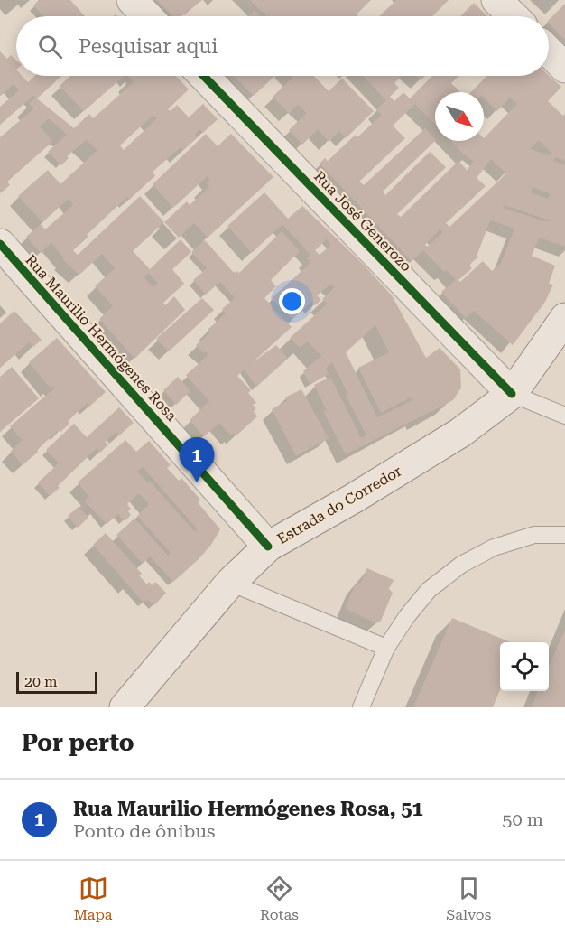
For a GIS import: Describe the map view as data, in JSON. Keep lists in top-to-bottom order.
{
  "streets": {
    "street": ["Rua José Generozo", "Rua Maurilio Hermógenes Rosa", "Estrada do Corredor"]
  },
  "crossings": [
    ["Rua José Generozo", "Estrada do Corredor"],
    ["Rua Maurilio Hermógenes Rosa", "Estrada do Corredor"]
  ],
  "scale_bar": "20 m",
  "north": "bottom right",
  "page": {
    "search": "Pesquisar aqui",
    "pins": "1",
    "scale": "20 m",
    "heading": "Por perto",
    "list": [
      {
        "mark": "1",
        "name": "Rua Maurilio Hermógenes Rosa, 51",
        "note": "Ponto de ônibus",
        "value": "50 m"
      }
    ],
    "nav": ["Mapa", "Rotas", "Salvos"]
  }
}
